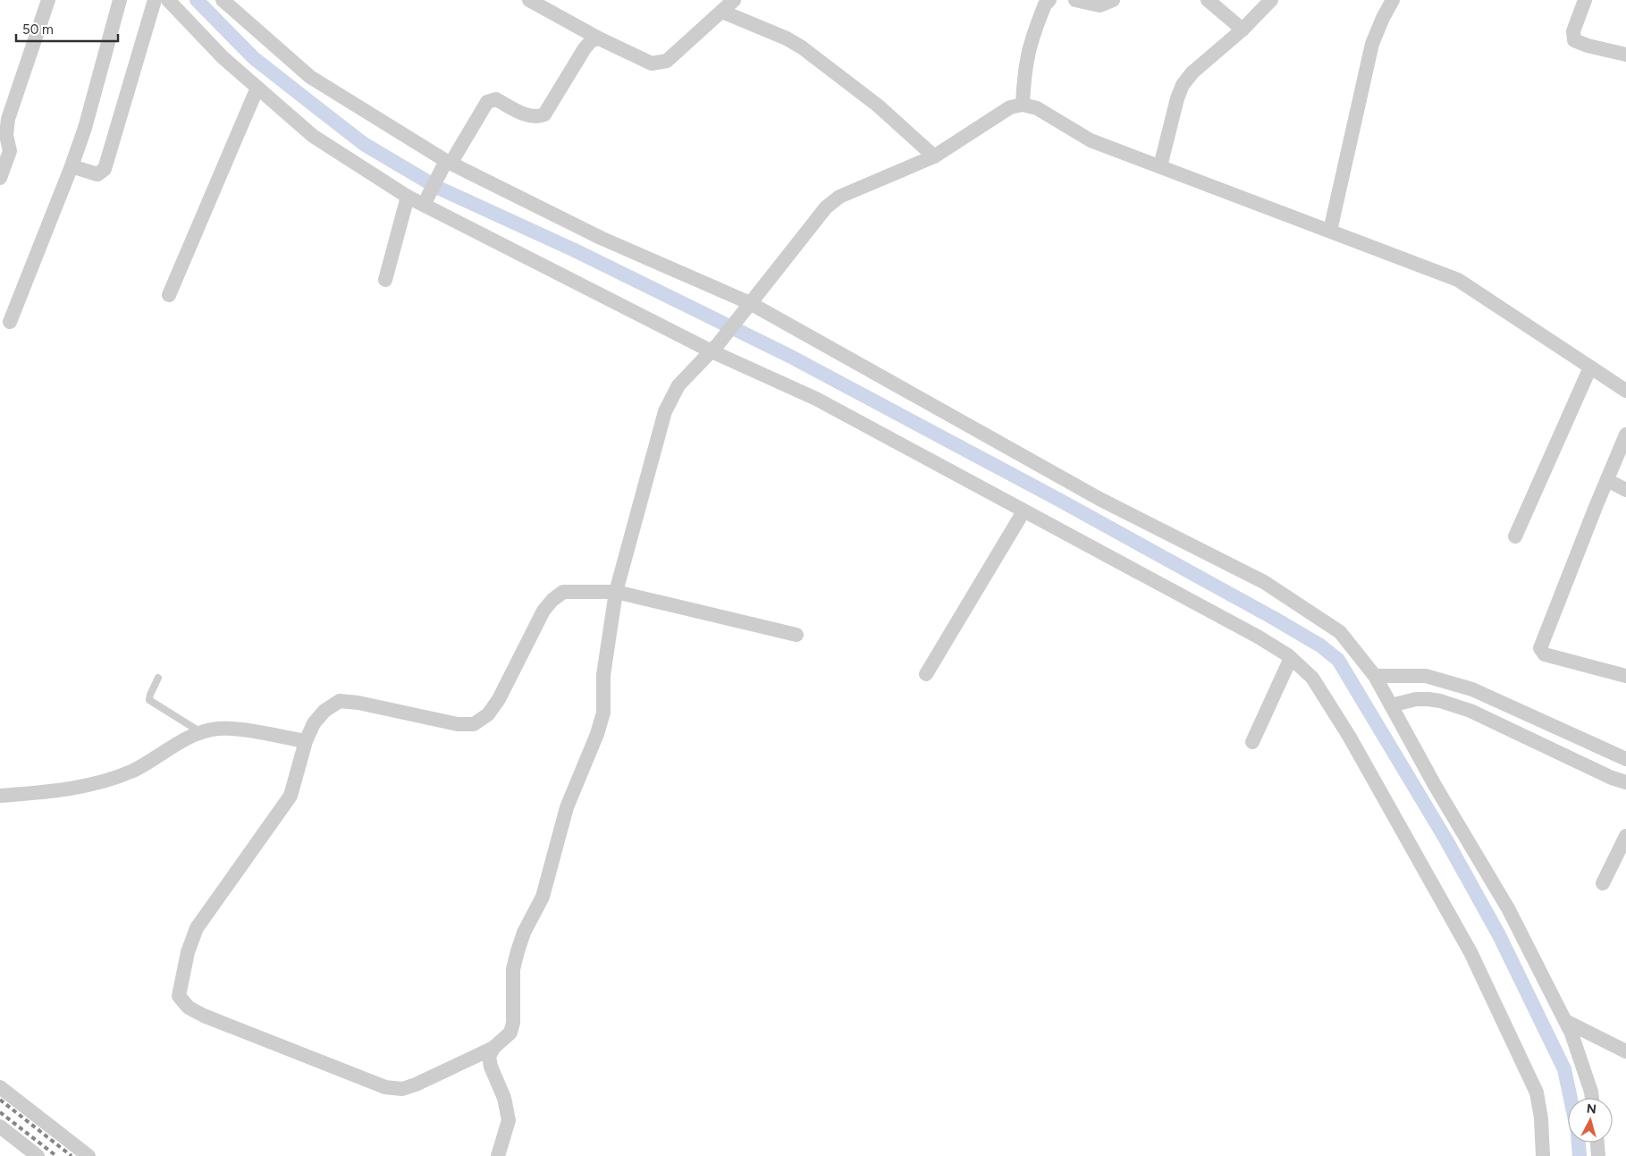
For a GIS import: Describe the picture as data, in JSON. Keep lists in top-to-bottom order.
{
  "scale_bar": "50 m",
  "north": "top"
}
